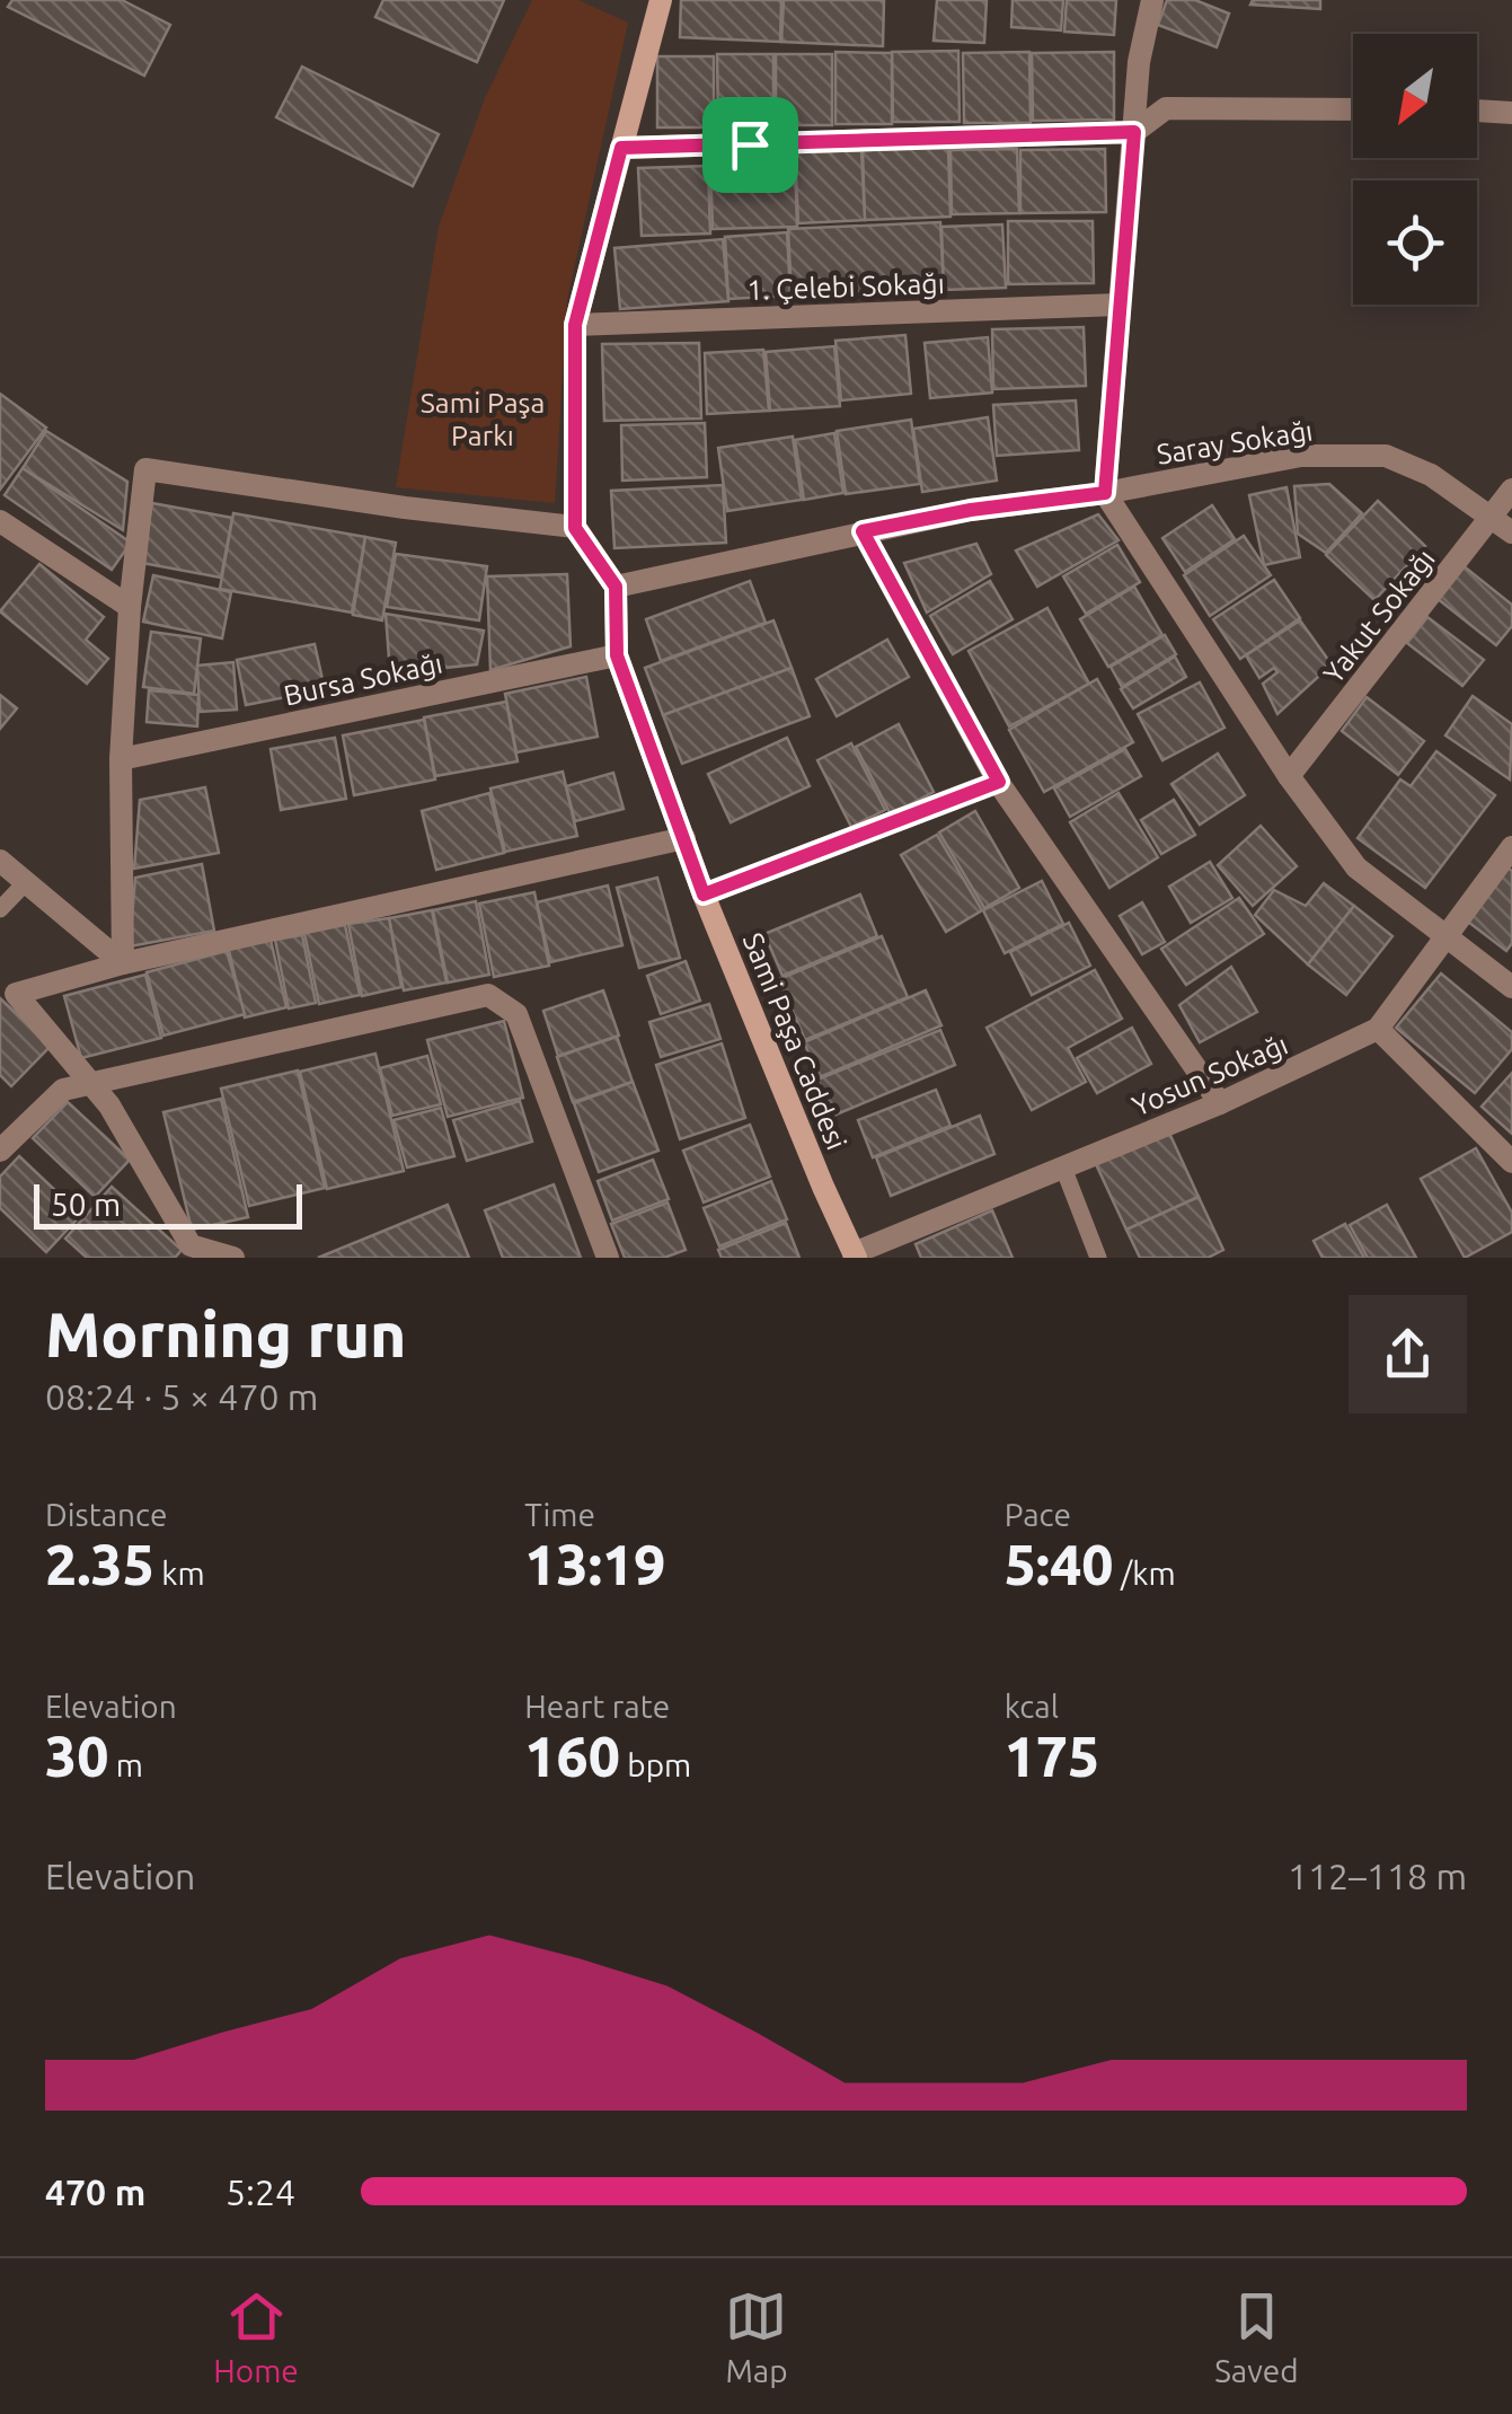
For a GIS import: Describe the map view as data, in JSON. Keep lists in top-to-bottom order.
{
  "streets": {
    "street": [
      "1. Çelebi Sokağı",
      "Saray Sokağı",
      "Yakut Sokağı",
      "Bursa Sokağı",
      "Sami Paşa Caddesi",
      "Yosun Sokağı"
    ]
  },
  "crossings": [
    ["Saray Sokağı", "Yakut Sokağı"],
    ["Saray Sokağı", "Sami Paşa Caddesi"],
    ["Bursa Sokağı", "Sami Paşa Caddesi"],
    ["Sami Paşa Caddesi", "Yosun Sokağı"]
  ],
  "parks": ["Sami Paşa Parkı"],
  "scale_bar": "50 m",
  "north": "bottom left",
  "page": {
    "scale": "50 m",
    "heading": ["Morning run", "08:24 · 5 × 470 m"],
    "stats": [
      ["Distance", "2.35 km"],
      ["Time", "13:19"],
      ["Pace", "5:40 /km"],
      ["Elevation", "30 m"],
      ["Heart rate", "160 bpm"],
      ["kcal", "175"]
    ],
    "chart": ["Elevation", "112–118 m"],
    "list": [
      {
        "name": "470 m",
        "note": "5:24"
      }
    ],
    "tabs": ["Home", "Map", "Saved"]
  }
}
